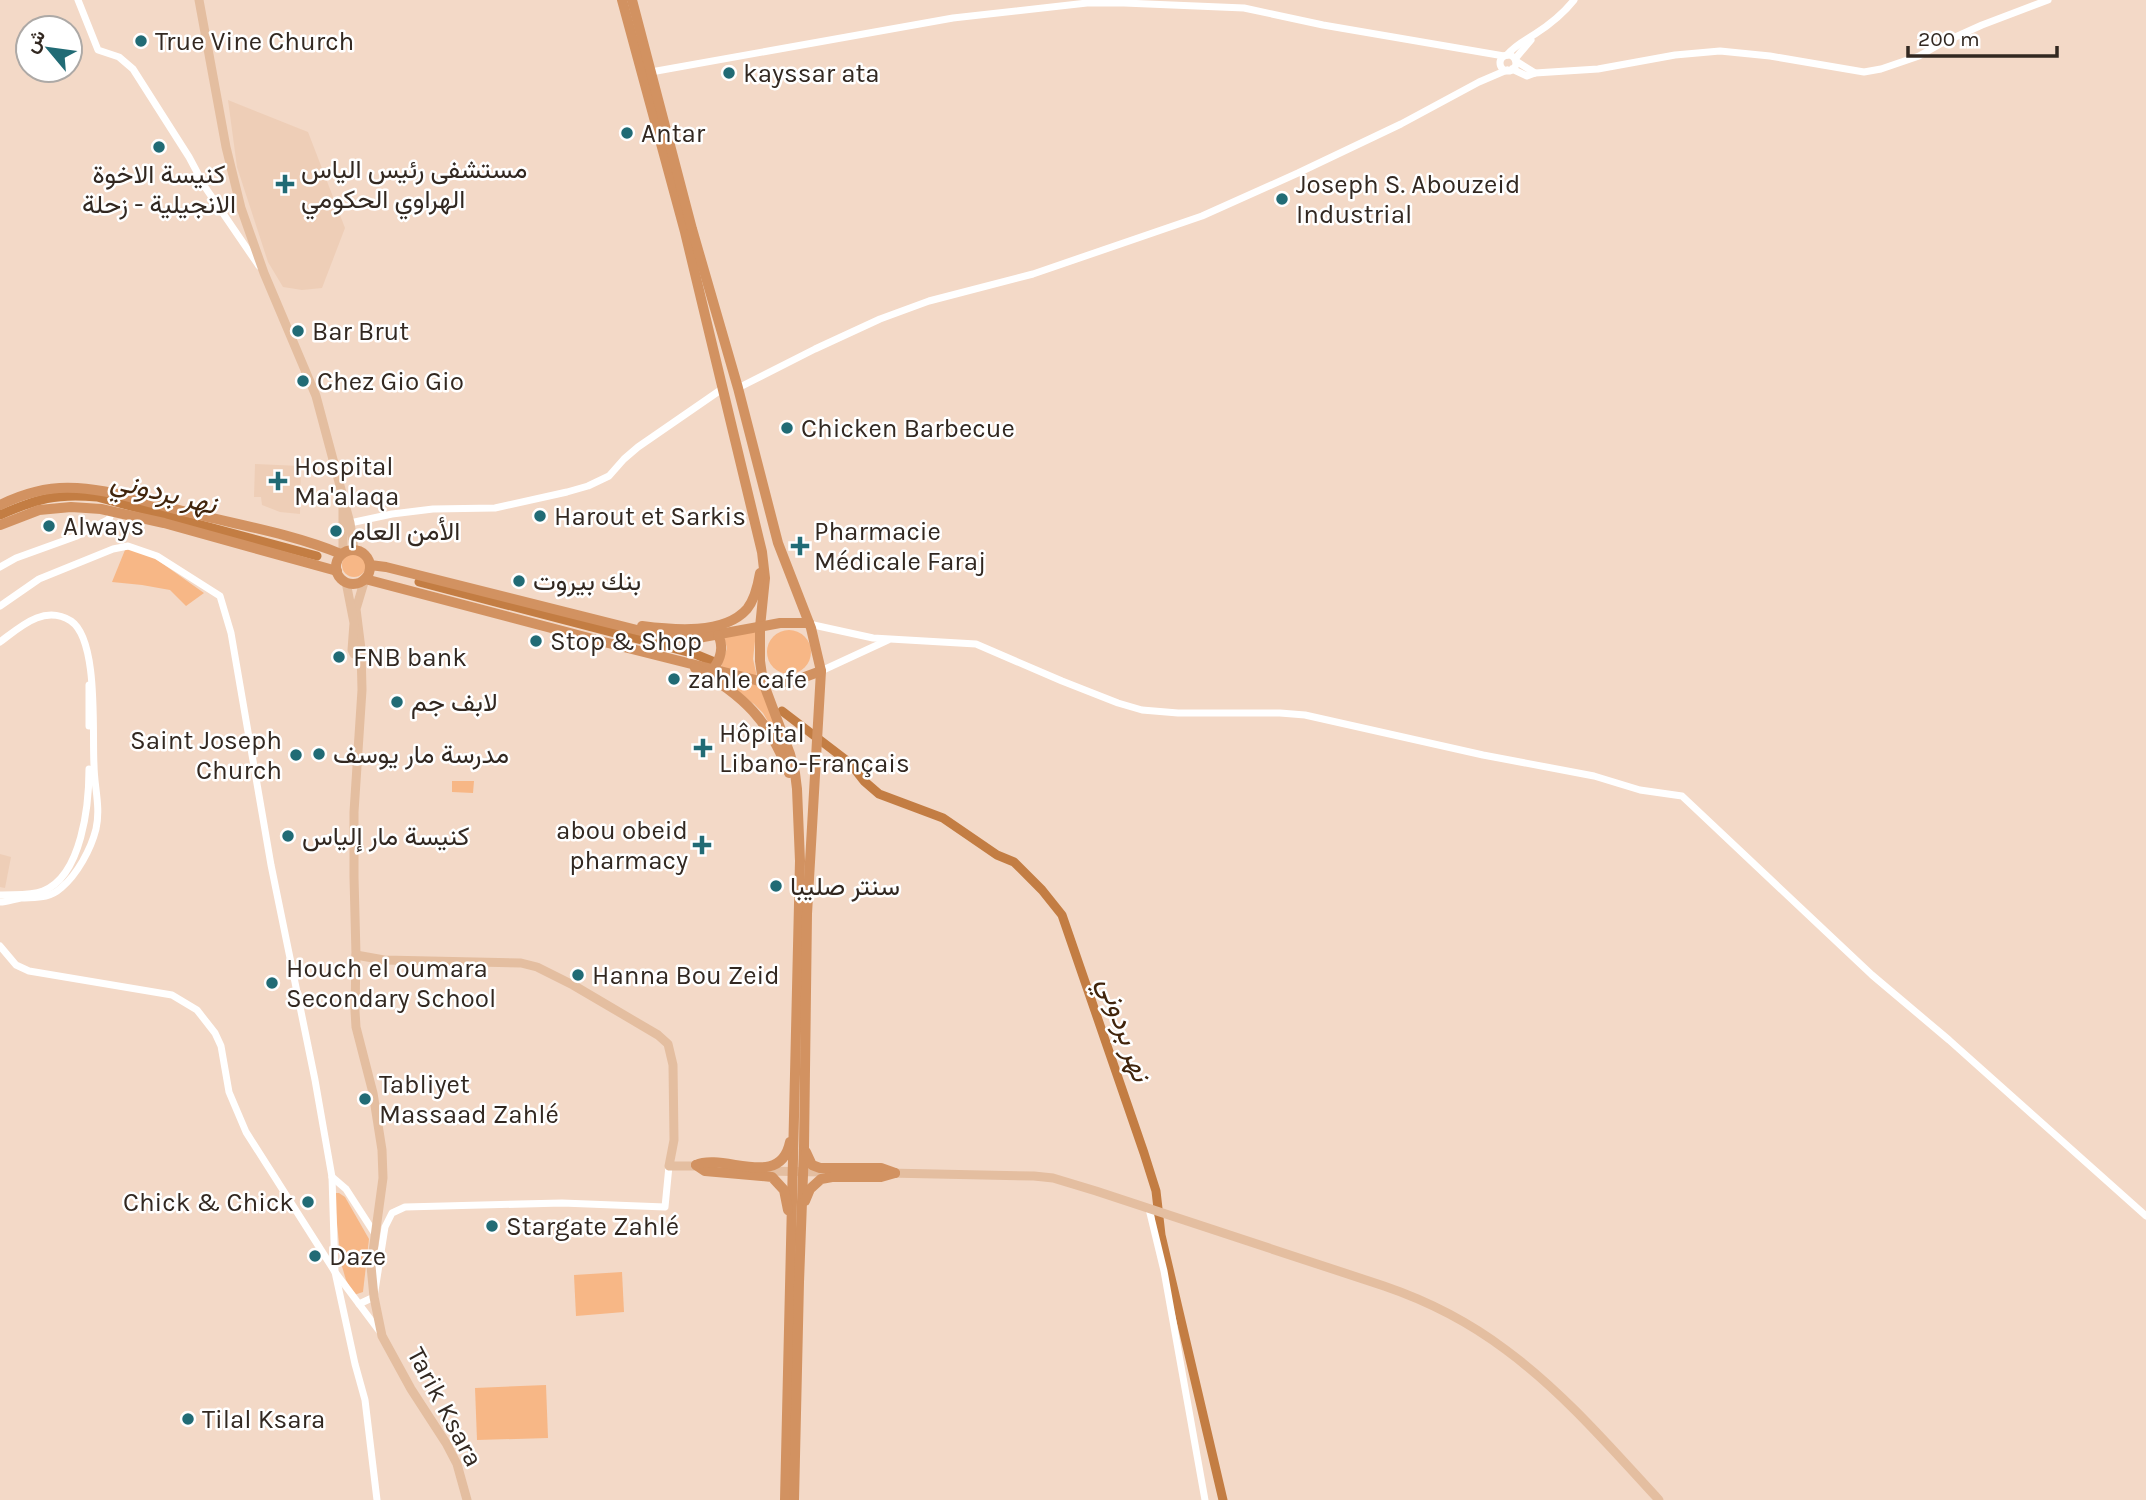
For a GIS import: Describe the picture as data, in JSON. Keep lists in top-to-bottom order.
{
  "streets": {
    "main road": ["Tarik Ksara"]
  },
  "water": ["نهر بردوني"],
  "places": {
    "other": [
      "True Vine Church",
      "kayssar ata",
      "Antar",
      "كنيسة الاخوة الانجيلية - زحلة",
      "Joseph S. Abouzeid Industrial",
      "Bar Brut",
      "Chez Gio Gio",
      "Chicken Barbecue",
      "Harout et Sarkis",
      "Always",
      "الأمن العام",
      "بنك بيروت",
      "Stop & Shop",
      "FNB bank",
      "zahle cafe",
      "لابف جم",
      "مدرسة مار يوسف",
      "Saint Joseph Church",
      "كنيسة مار إلياس",
      "سنتر صليبا",
      "Hanna Bou Zeid",
      "Houch el oumara Secondary School",
      "Tabliyet Massaad Zahlé",
      "Chick & Chick",
      "Stargate Zahlé",
      "Daze",
      "Tilal Ksara"
    ],
    "health": [
      "مستشفى رئيس الياس الهراوي الحكومي",
      "Hospital Ma'alaqa",
      "Pharmacie Médicale Faraj",
      "Hôpital Libano-Français",
      "abou obeid pharmacy"
    ]
  },
  "scale_bar": "200 m",
  "north": "top left"
}
